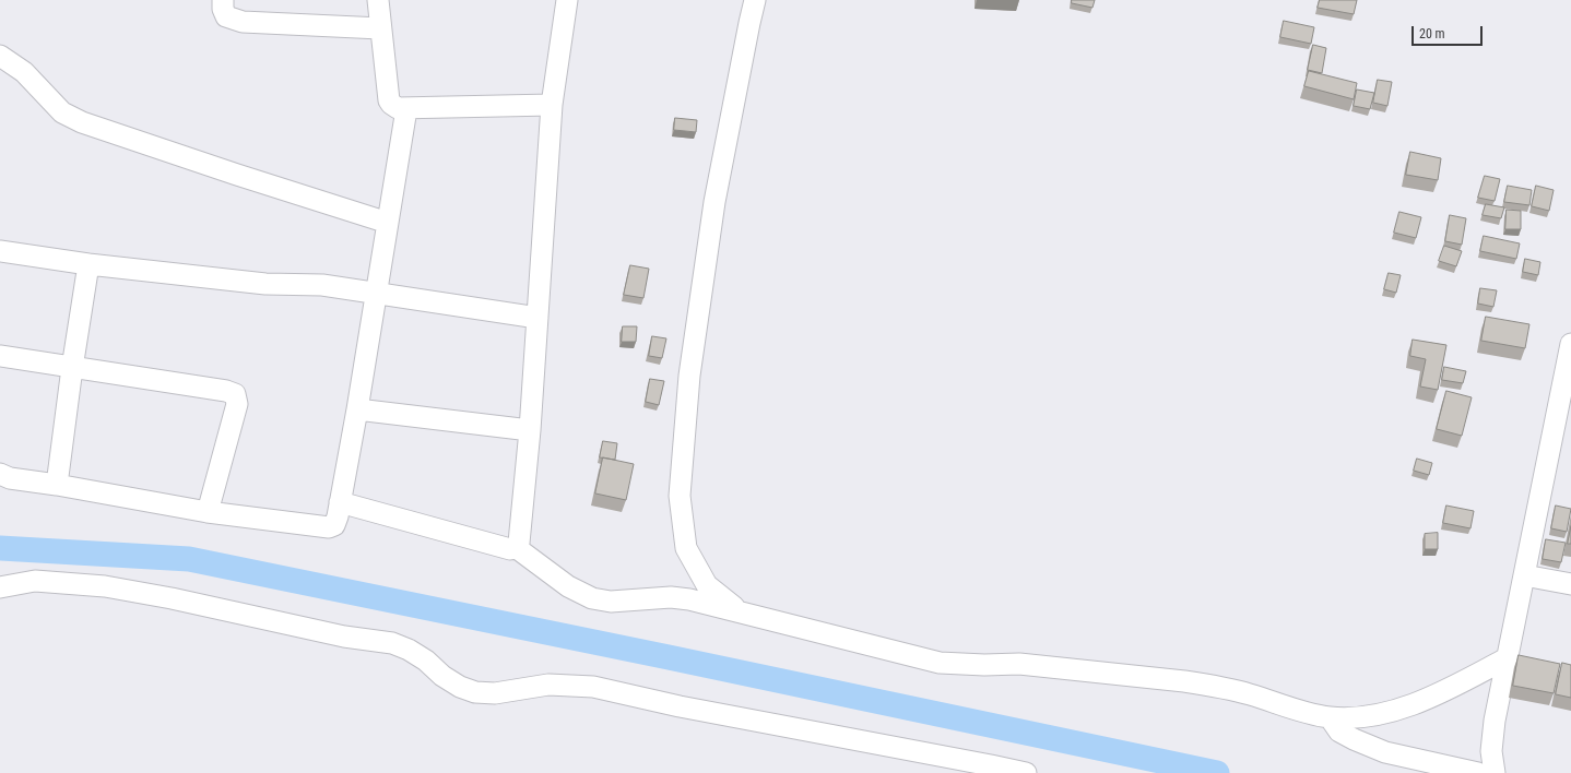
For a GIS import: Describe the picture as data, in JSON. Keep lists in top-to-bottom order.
{
  "scale_bar": "20 m"
}
